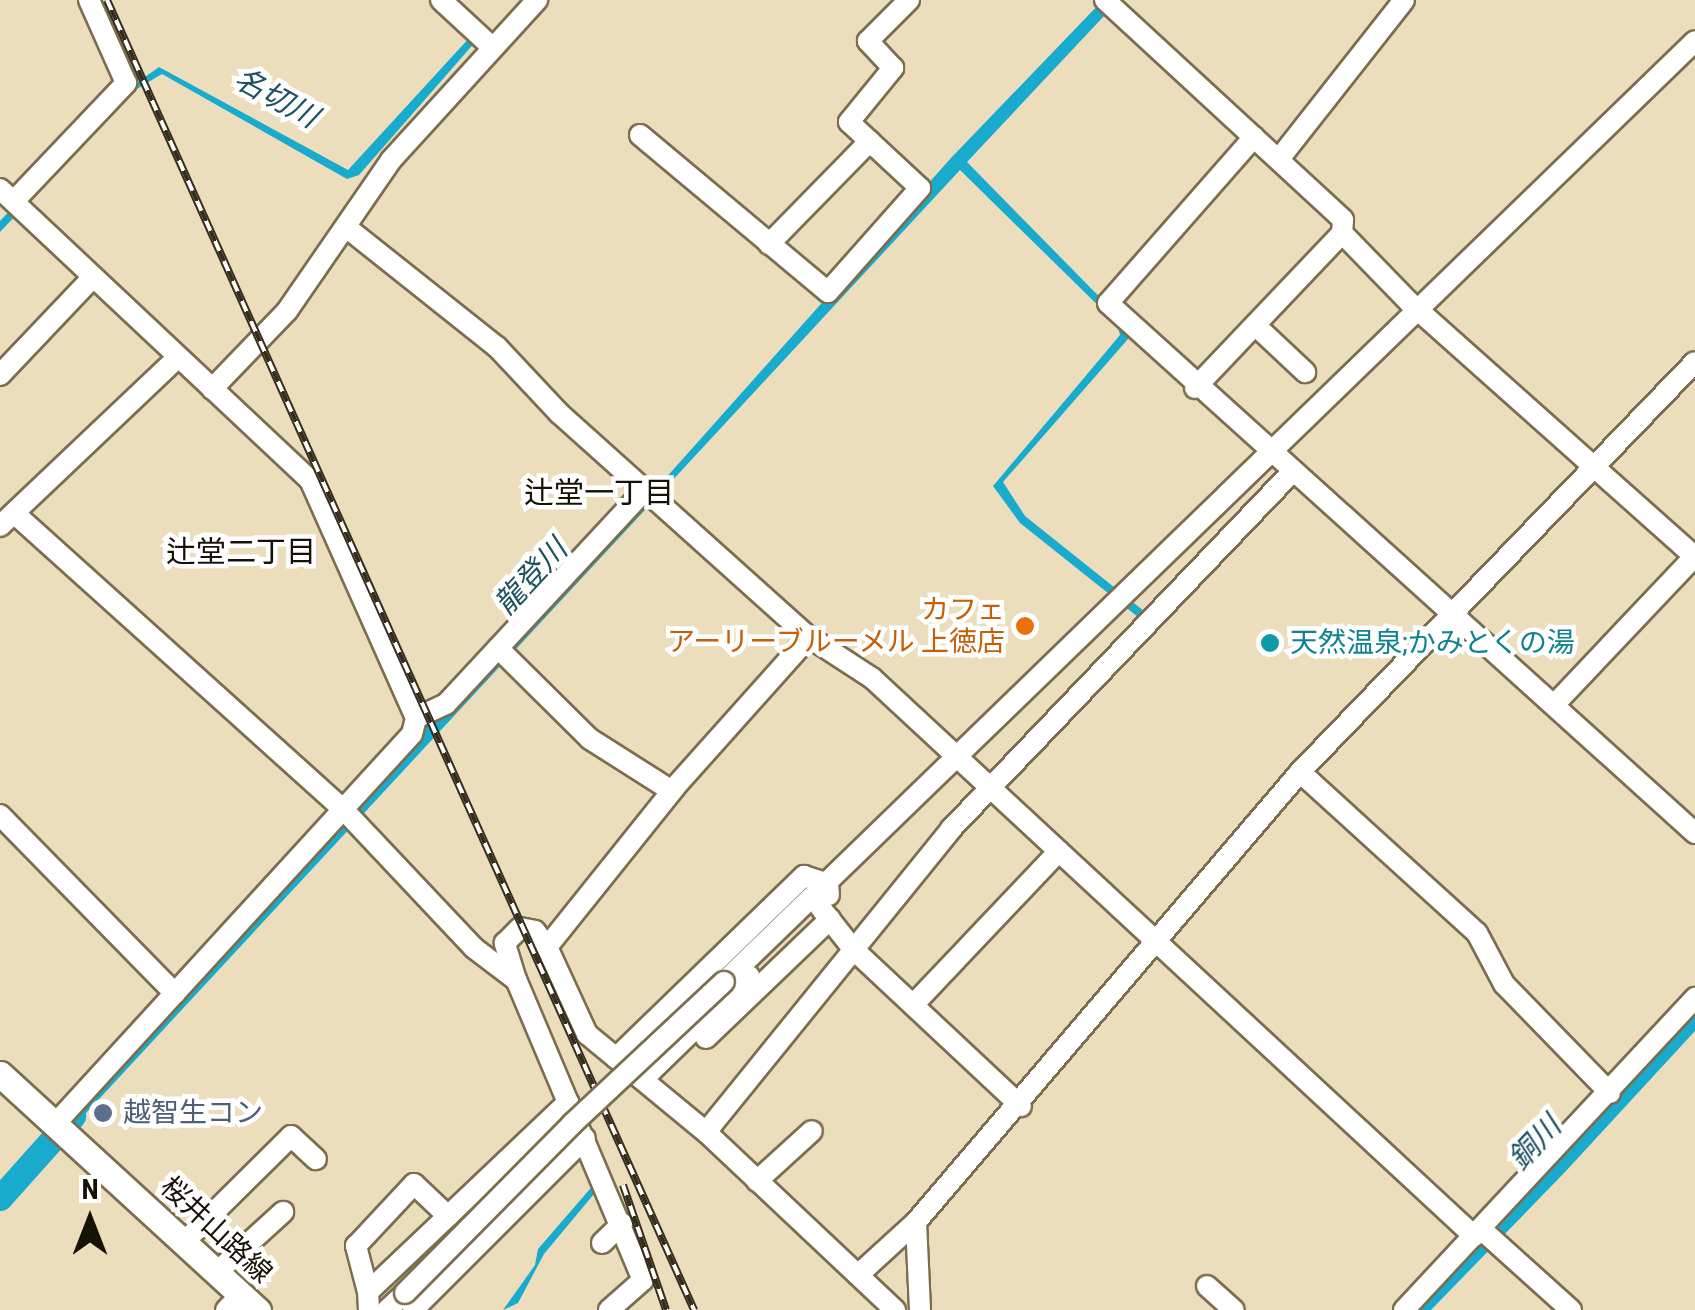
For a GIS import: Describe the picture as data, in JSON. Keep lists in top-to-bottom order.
{
  "streets": {
    "main road": ["桜井山路線"]
  },
  "districts": ["辻堂一丁目", "辻堂二丁目"],
  "water": ["名切川", "龍登川", "銅川"],
  "places": ["カフェ アーリーブルーメル 上徳店", "天然温泉;かみとくの湯", "越智生コン"],
  "north": "top"
}
